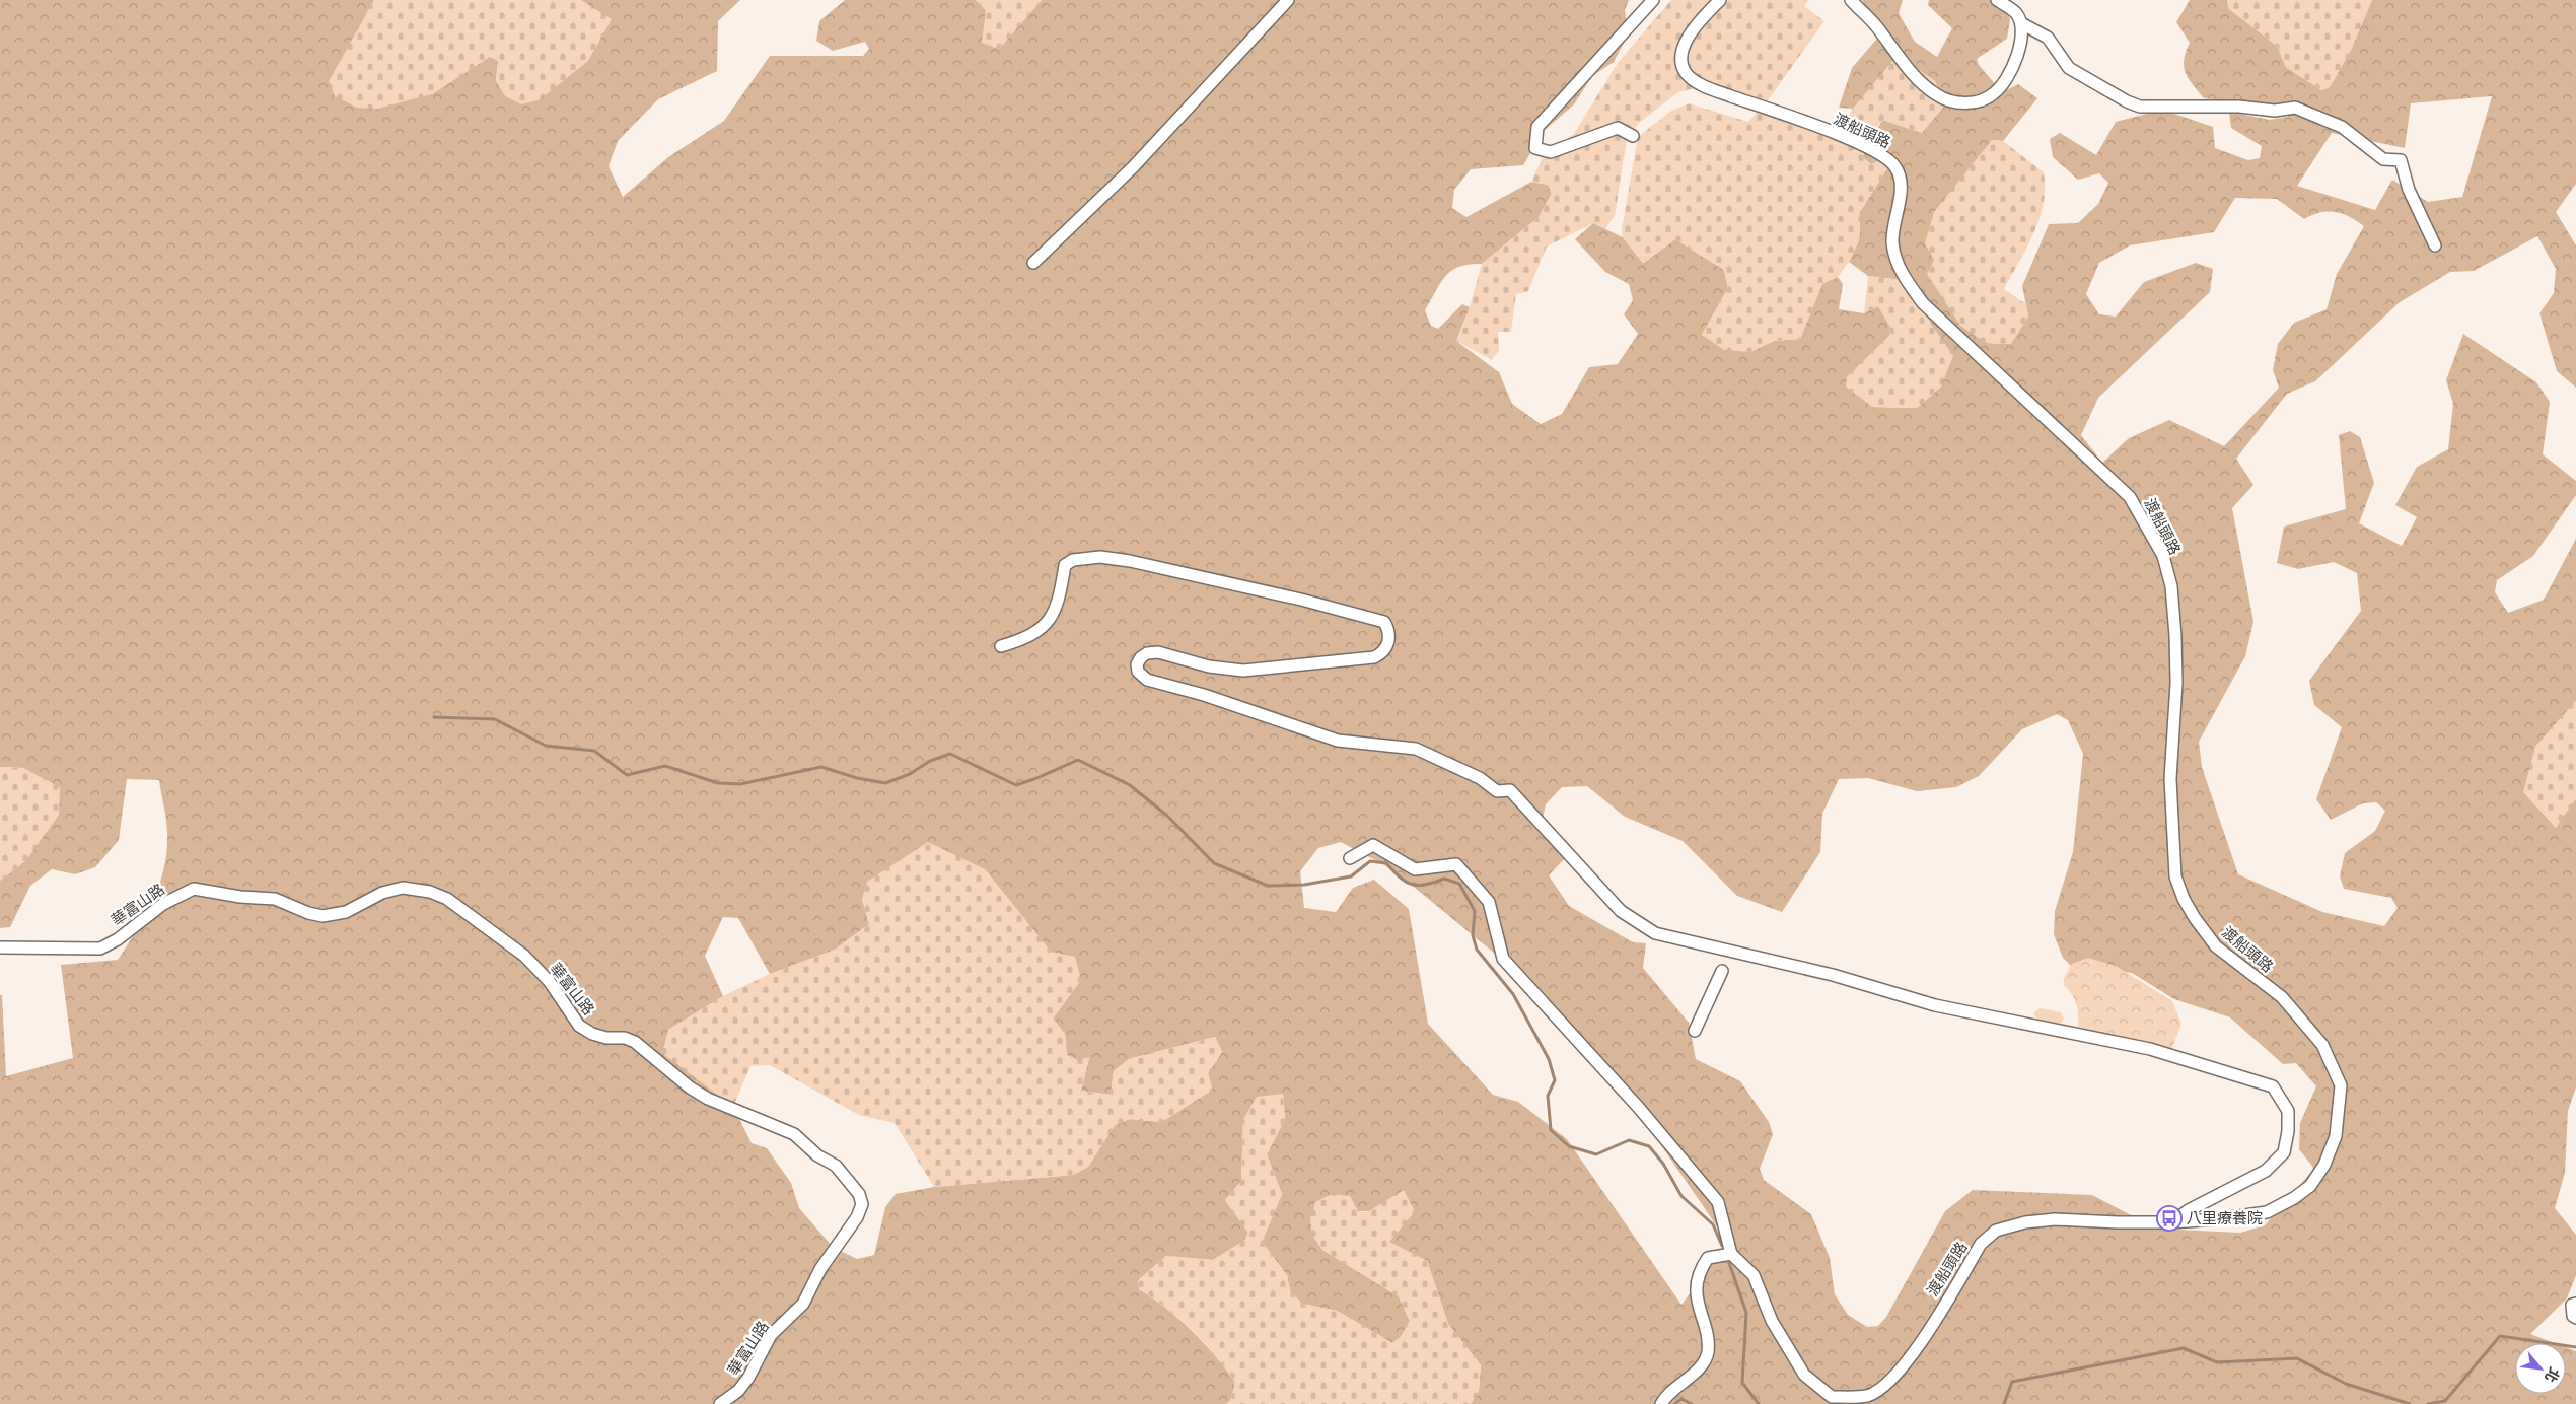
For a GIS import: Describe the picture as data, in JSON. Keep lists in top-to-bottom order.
{
  "streets": {
    "street": ["渡船頭路", "華富山路"]
  },
  "places": {
    "bus stop": ["八里療養院"]
  },
  "north": "bottom right"
}
